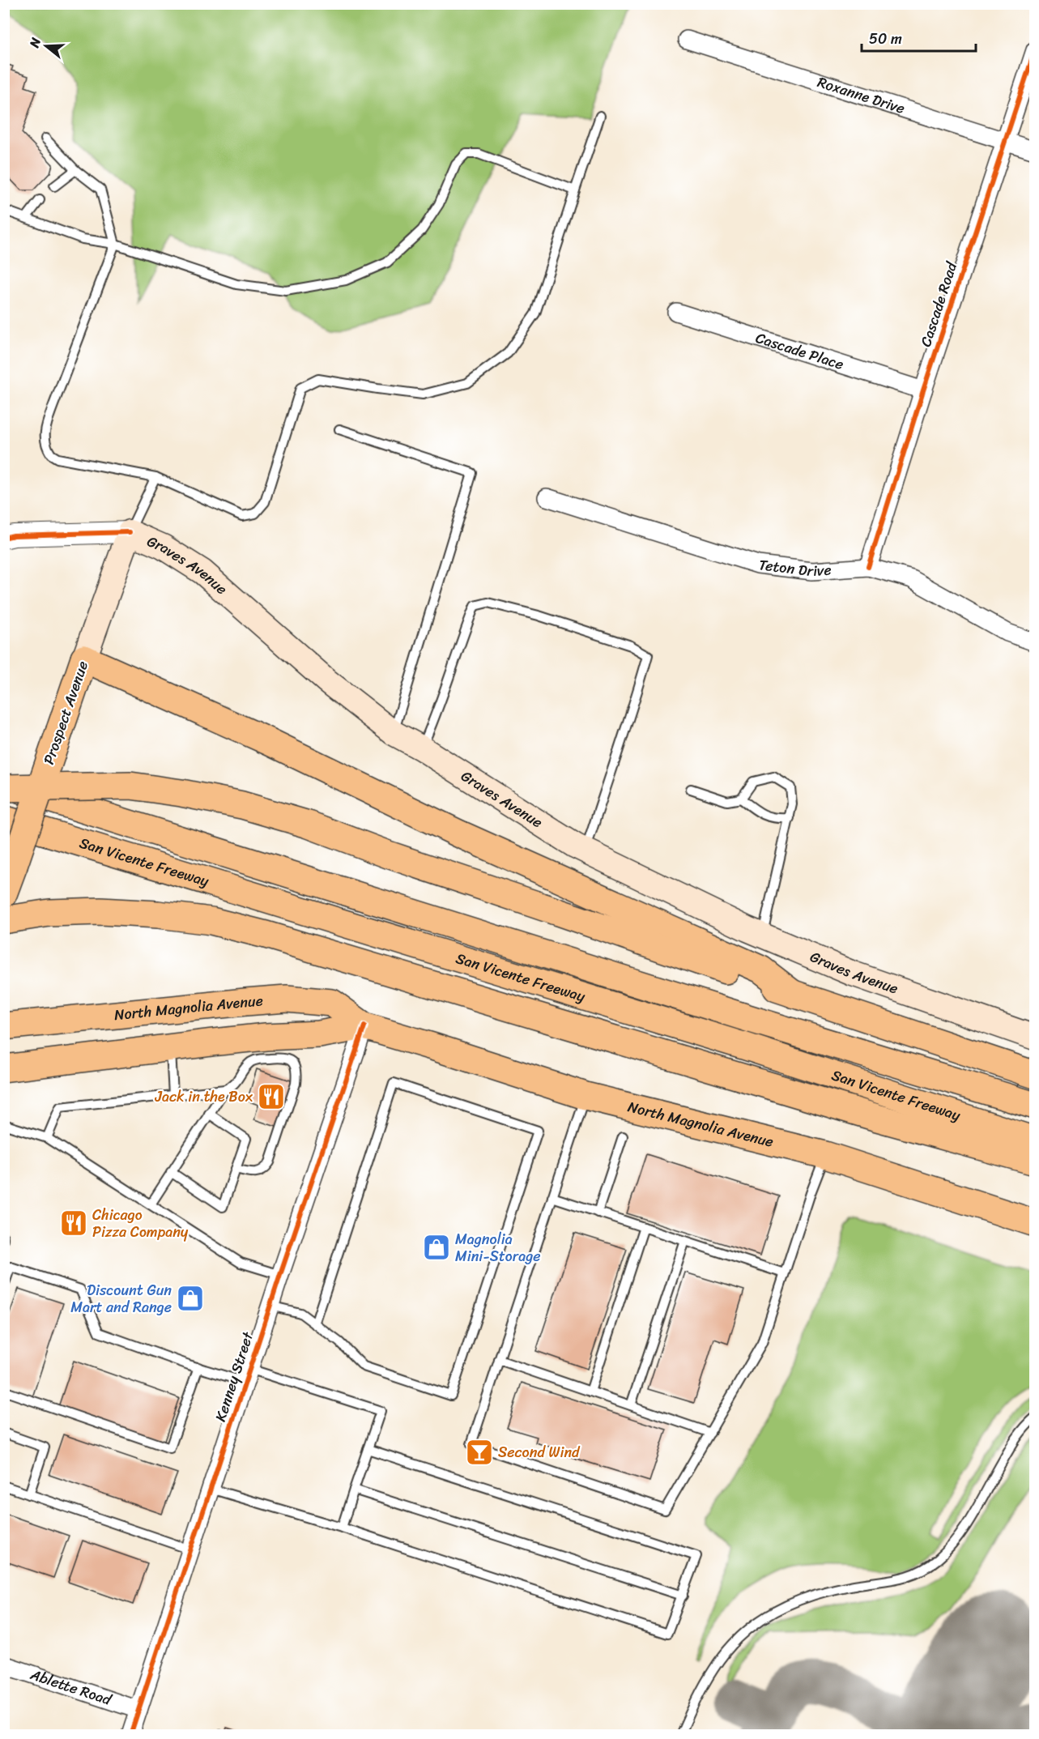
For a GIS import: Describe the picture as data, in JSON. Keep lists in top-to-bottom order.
{
  "streets": {
    "main road": [
      "Graves Avenue",
      "Prospect Avenue",
      "San Vicente Freeway",
      "North Magnolia Avenue"
    ],
    "street": [
      "Roxanne Drive",
      "Cascade Road",
      "Cascade Place",
      "Teton Drive",
      "Kenney Street",
      "Ablette Road"
    ]
  },
  "crossings": [
    ["Roxanne Drive", "Cascade Road"],
    ["Cascade Road", "Cascade Place"],
    ["Cascade Road", "Teton Drive"],
    ["Graves Avenue", "Prospect Avenue"],
    ["North Magnolia Avenue", "Kenney Street"],
    ["Kenney Street", "Ablette Road"]
  ],
  "places": {
    "restaurant": ["Jack in the Box", "Chicago Pizza Company"],
    "shop": ["Magnolia Mini-Storage", "Discount Gun Mart and Range"],
    "bar": ["Second Wind"]
  },
  "scale_bar": "50 m",
  "north": "left"
}
